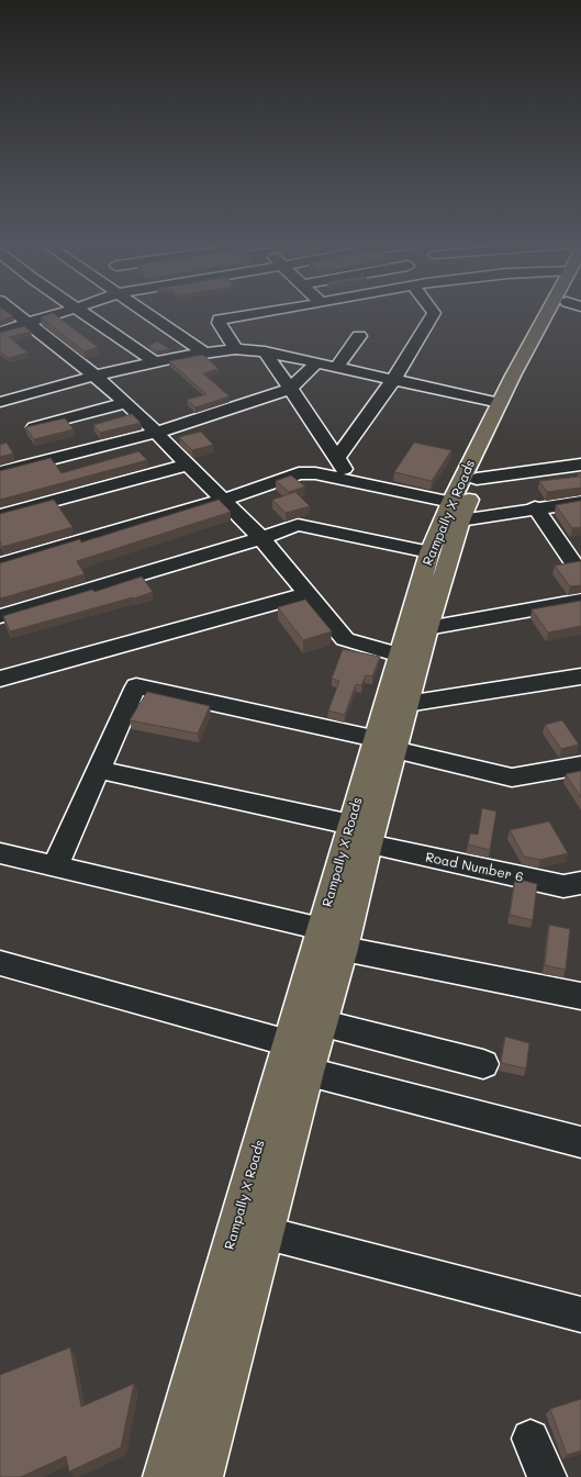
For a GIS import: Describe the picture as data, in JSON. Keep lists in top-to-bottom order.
{
  "streets": {
    "main road": ["Rampally X Roads"],
    "street": ["Road Number 6"]
  }
}
